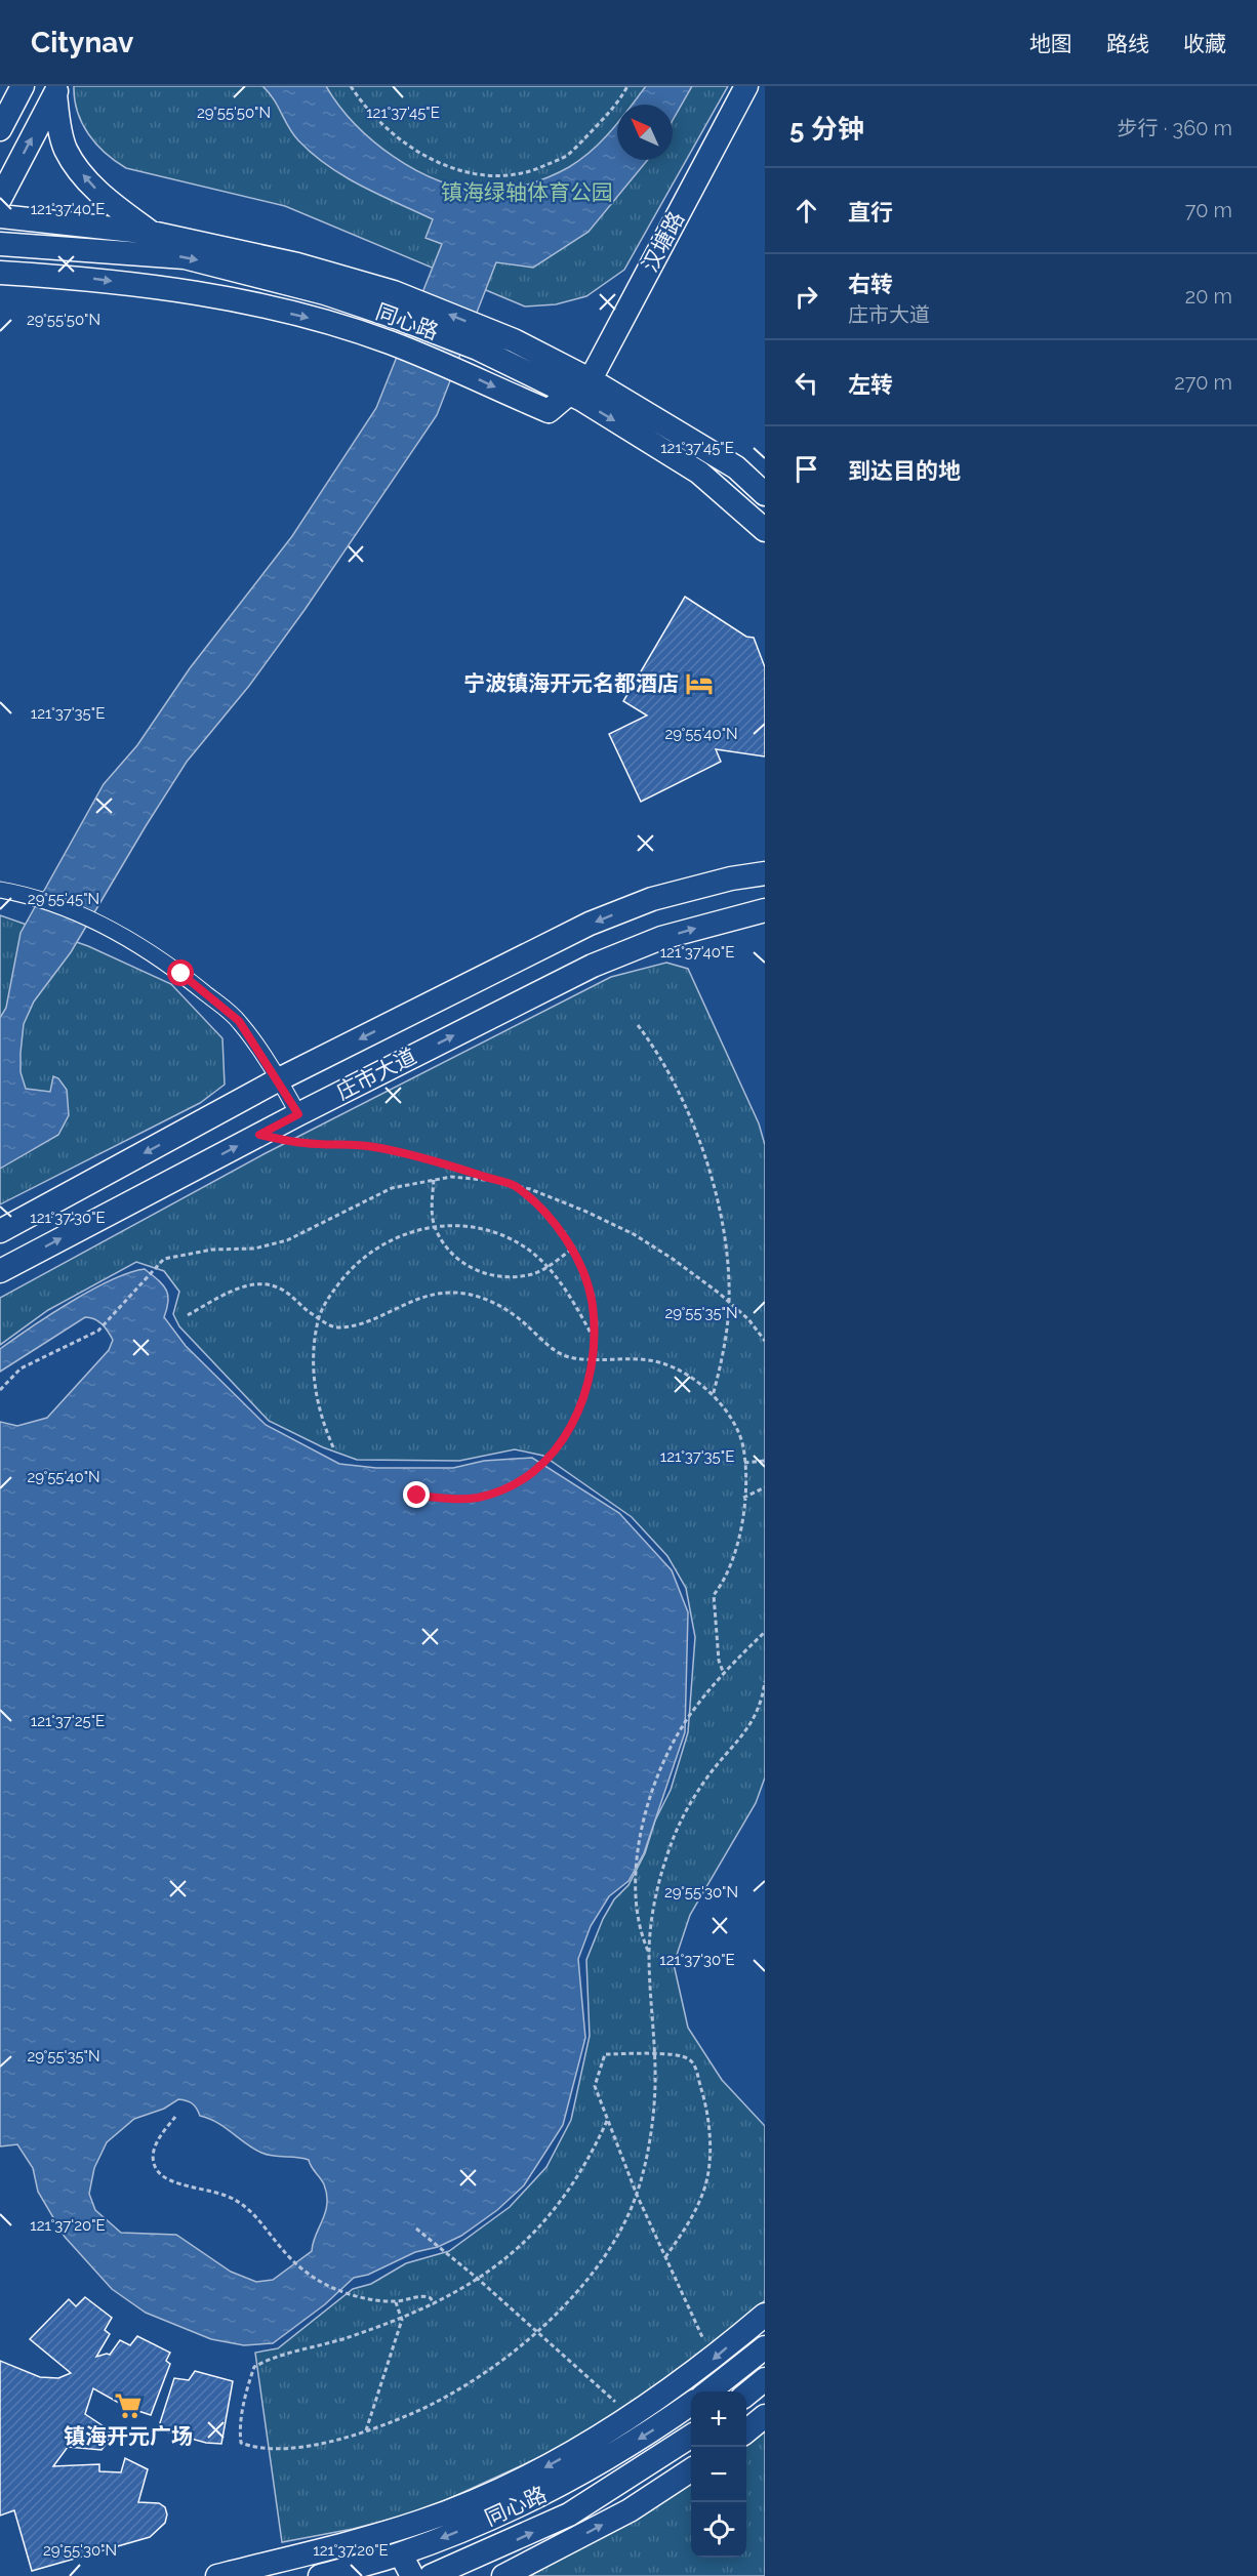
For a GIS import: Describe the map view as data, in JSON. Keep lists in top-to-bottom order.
{
  "streets": {
    "street": ["汉塘路", "同心路", "庄市大道"]
  },
  "crossings": [
    ["汉塘路", "同心路"]
  ],
  "parks": ["镇海绿轴体育公园"],
  "places": {
    "hotel": ["宁波镇海开元名都酒店"],
    "supermarket": ["镇海开元广场"]
  },
  "north": "top left",
  "page": {
    "header": "Citynav",
    "nav": ["地图", "路线", "收藏"],
    "heading": ["5 分钟", "步行 · 360 m"],
    "list": [
      ["直行", "70 m"],
      ["右转", "庄市大道", "20 m"],
      ["左转", "270 m"],
      "到达目的地"
    ],
    "map_buttons": ["+", "−"]
  },
  "coordinates": [
    "29°55'50\"N",
    "121°37'45\"E",
    "121°37'40\"E",
    "121°37'35\"E",
    "29°55'40\"N",
    "29°55'45\"N",
    "121°37'30\"E",
    "29°55'35\"N",
    "121°37'25\"E",
    "29°55'30\"N",
    "121°37'20\"E"
  ]
}
